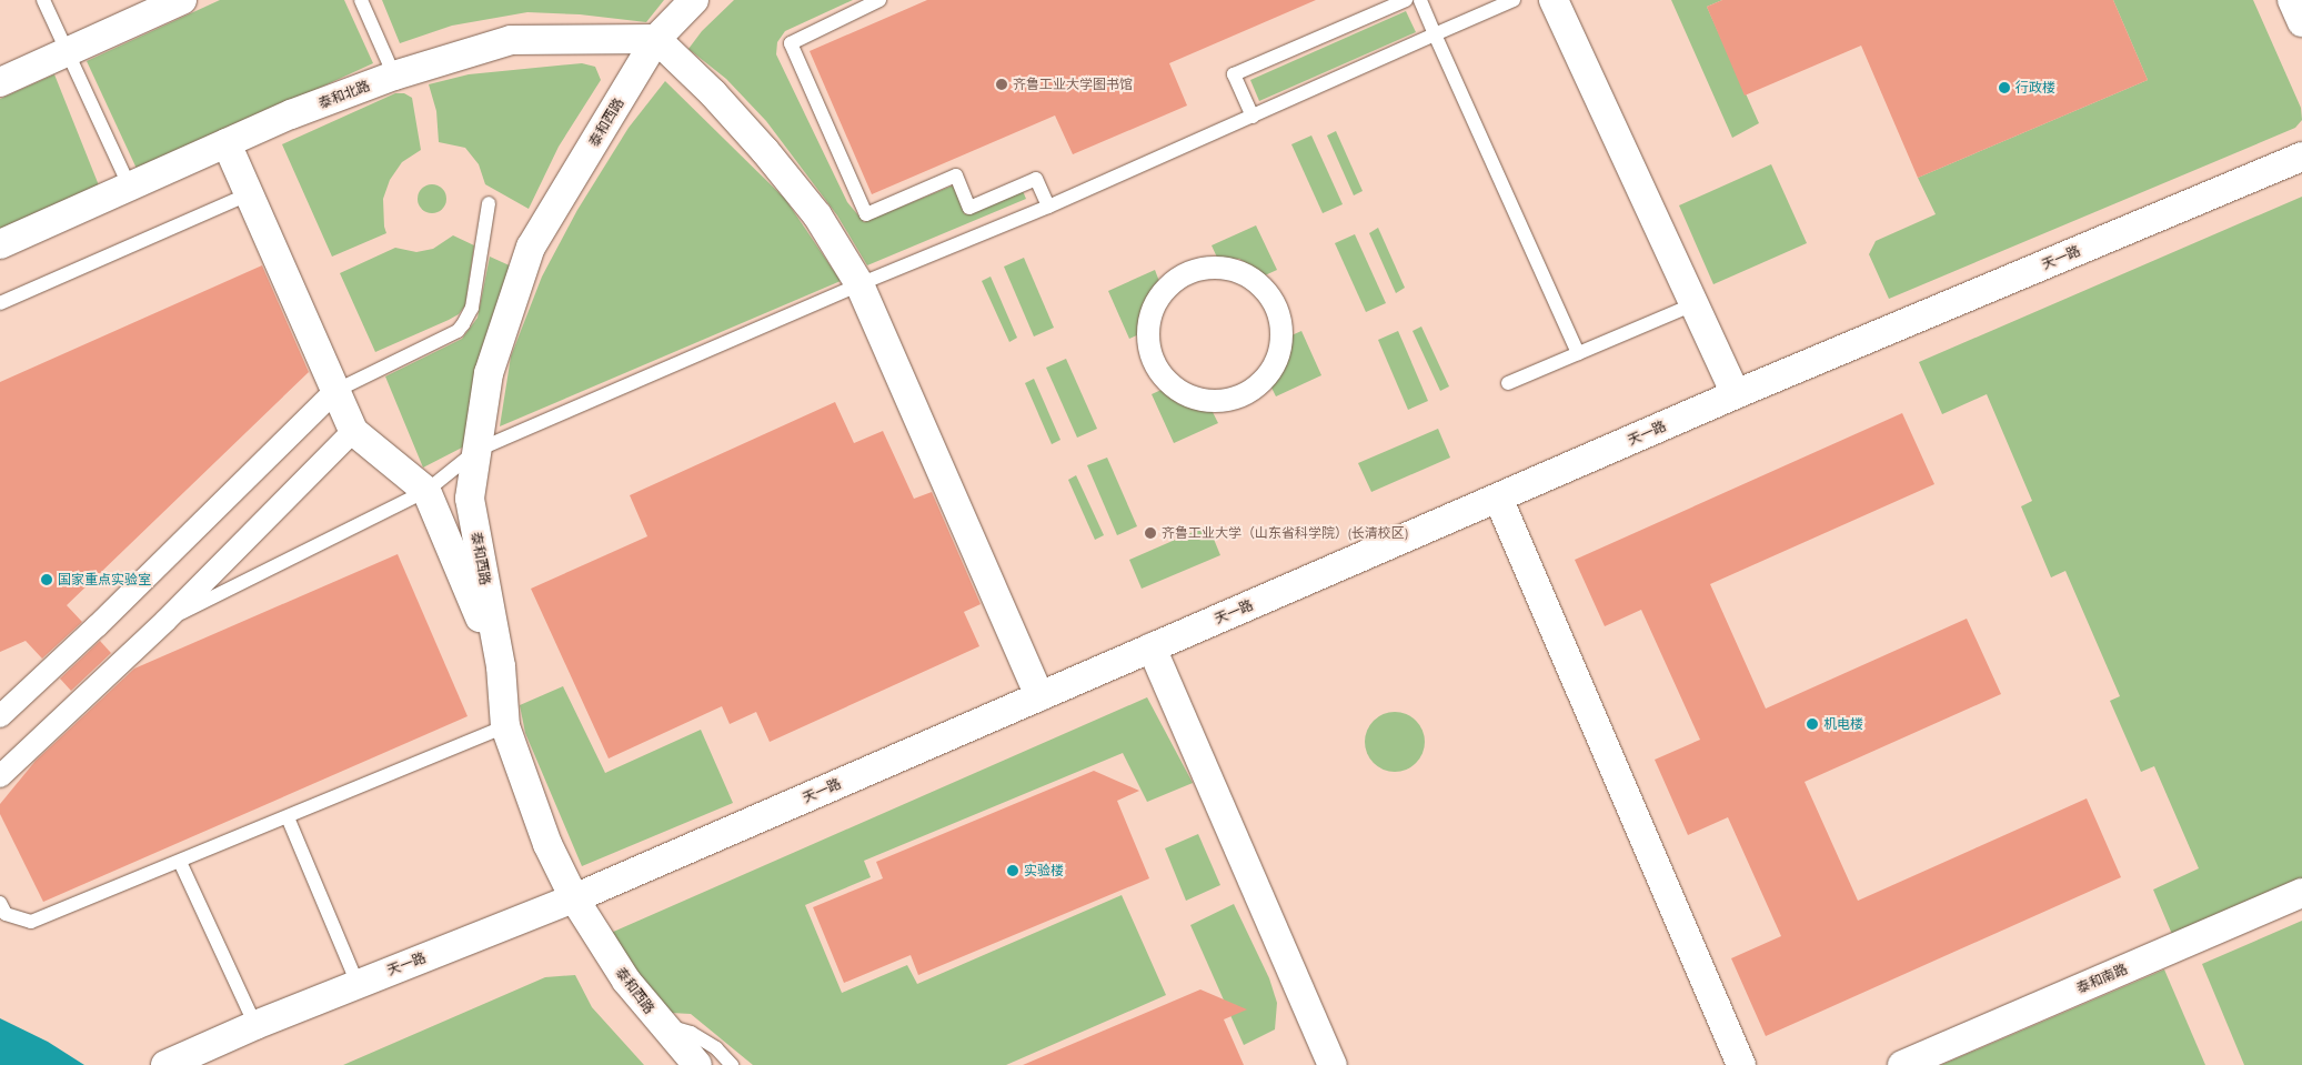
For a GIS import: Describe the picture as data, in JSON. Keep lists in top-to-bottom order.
{
  "streets": {
    "street": [
      "泰和北路",
      "泰和西路",
      "天一路",
      "泰和南路"
    ]
  },
  "crossings": [
    ["泰和北路", "泰和西路"],
    ["泰和西路", "天一路"]
  ],
  "places": [
    "齐鲁工业大学图书馆",
    "行政楼",
    "齐鲁工业大学（山东省科学院）(长清校区)",
    "国家重点实验室",
    "机电楼",
    "实验楼"
  ]
}
